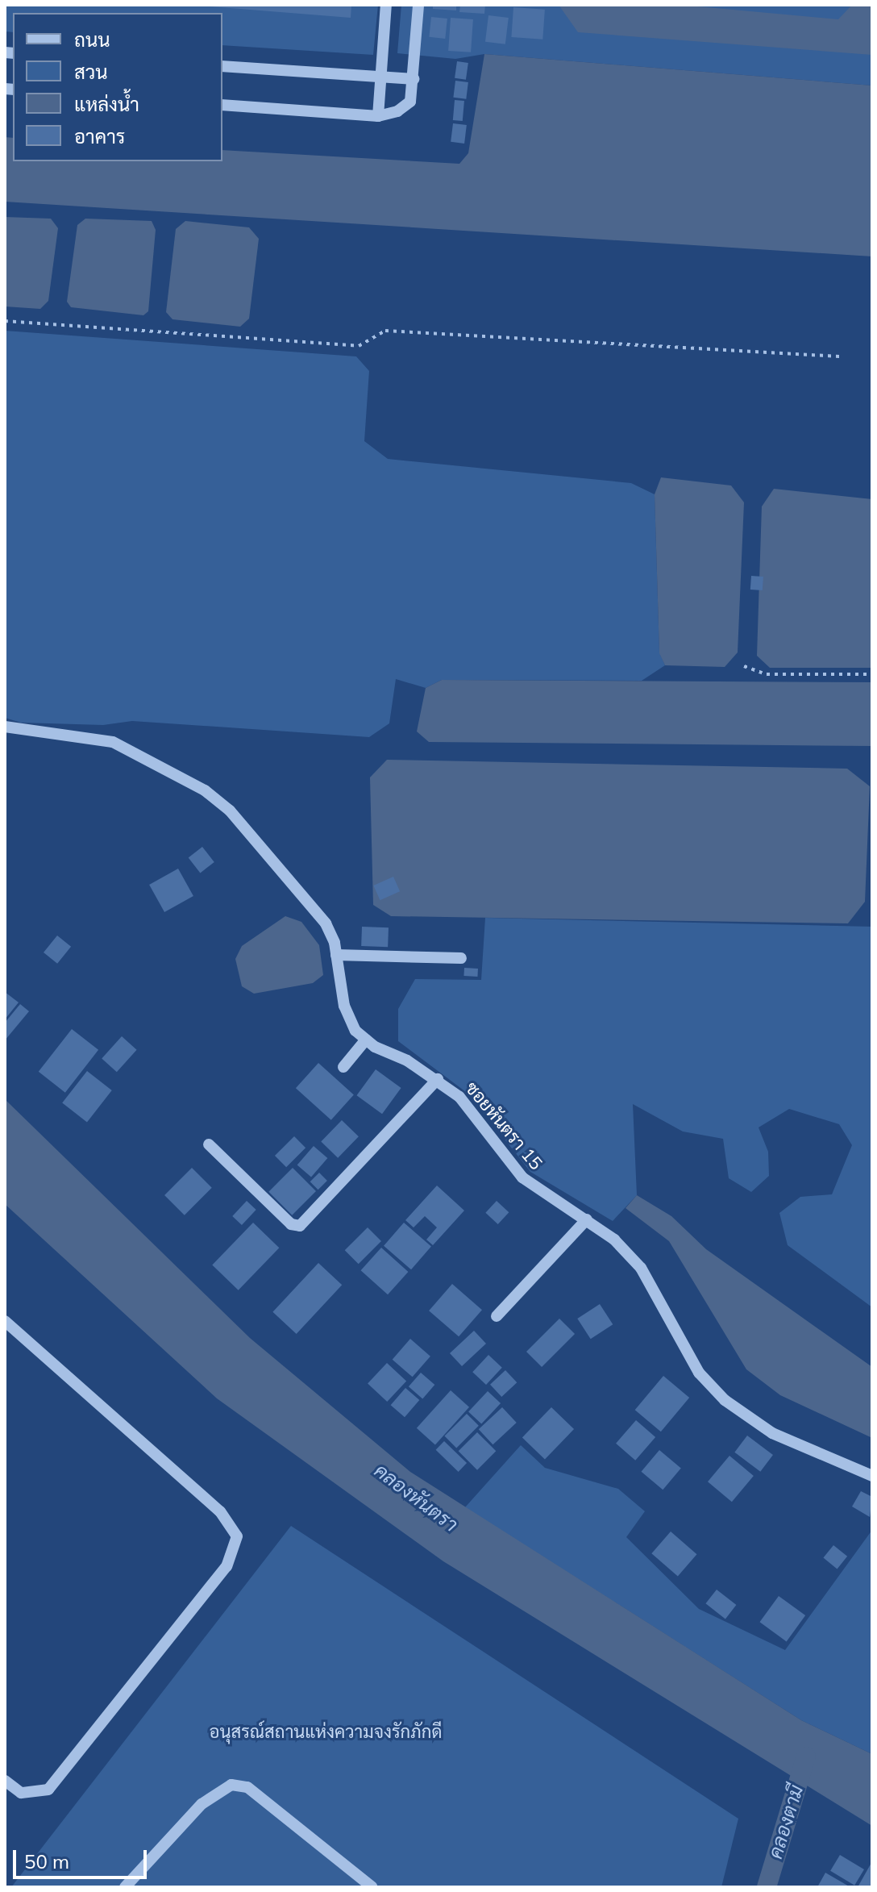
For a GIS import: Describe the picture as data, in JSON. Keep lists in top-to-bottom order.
{
  "streets": {
    "street": ["ซอยหันตรา 15"]
  },
  "water": ["คลองหันตรา", "คลองตามี"],
  "parks": ["อนุสรณ์สถานแห่งความจงรักภักดี"],
  "legend": [
    "ถนน",
    "สวน",
    "แหล่งน้ำ",
    "อาคาร"
  ],
  "scale_bar": "50 m"
}
